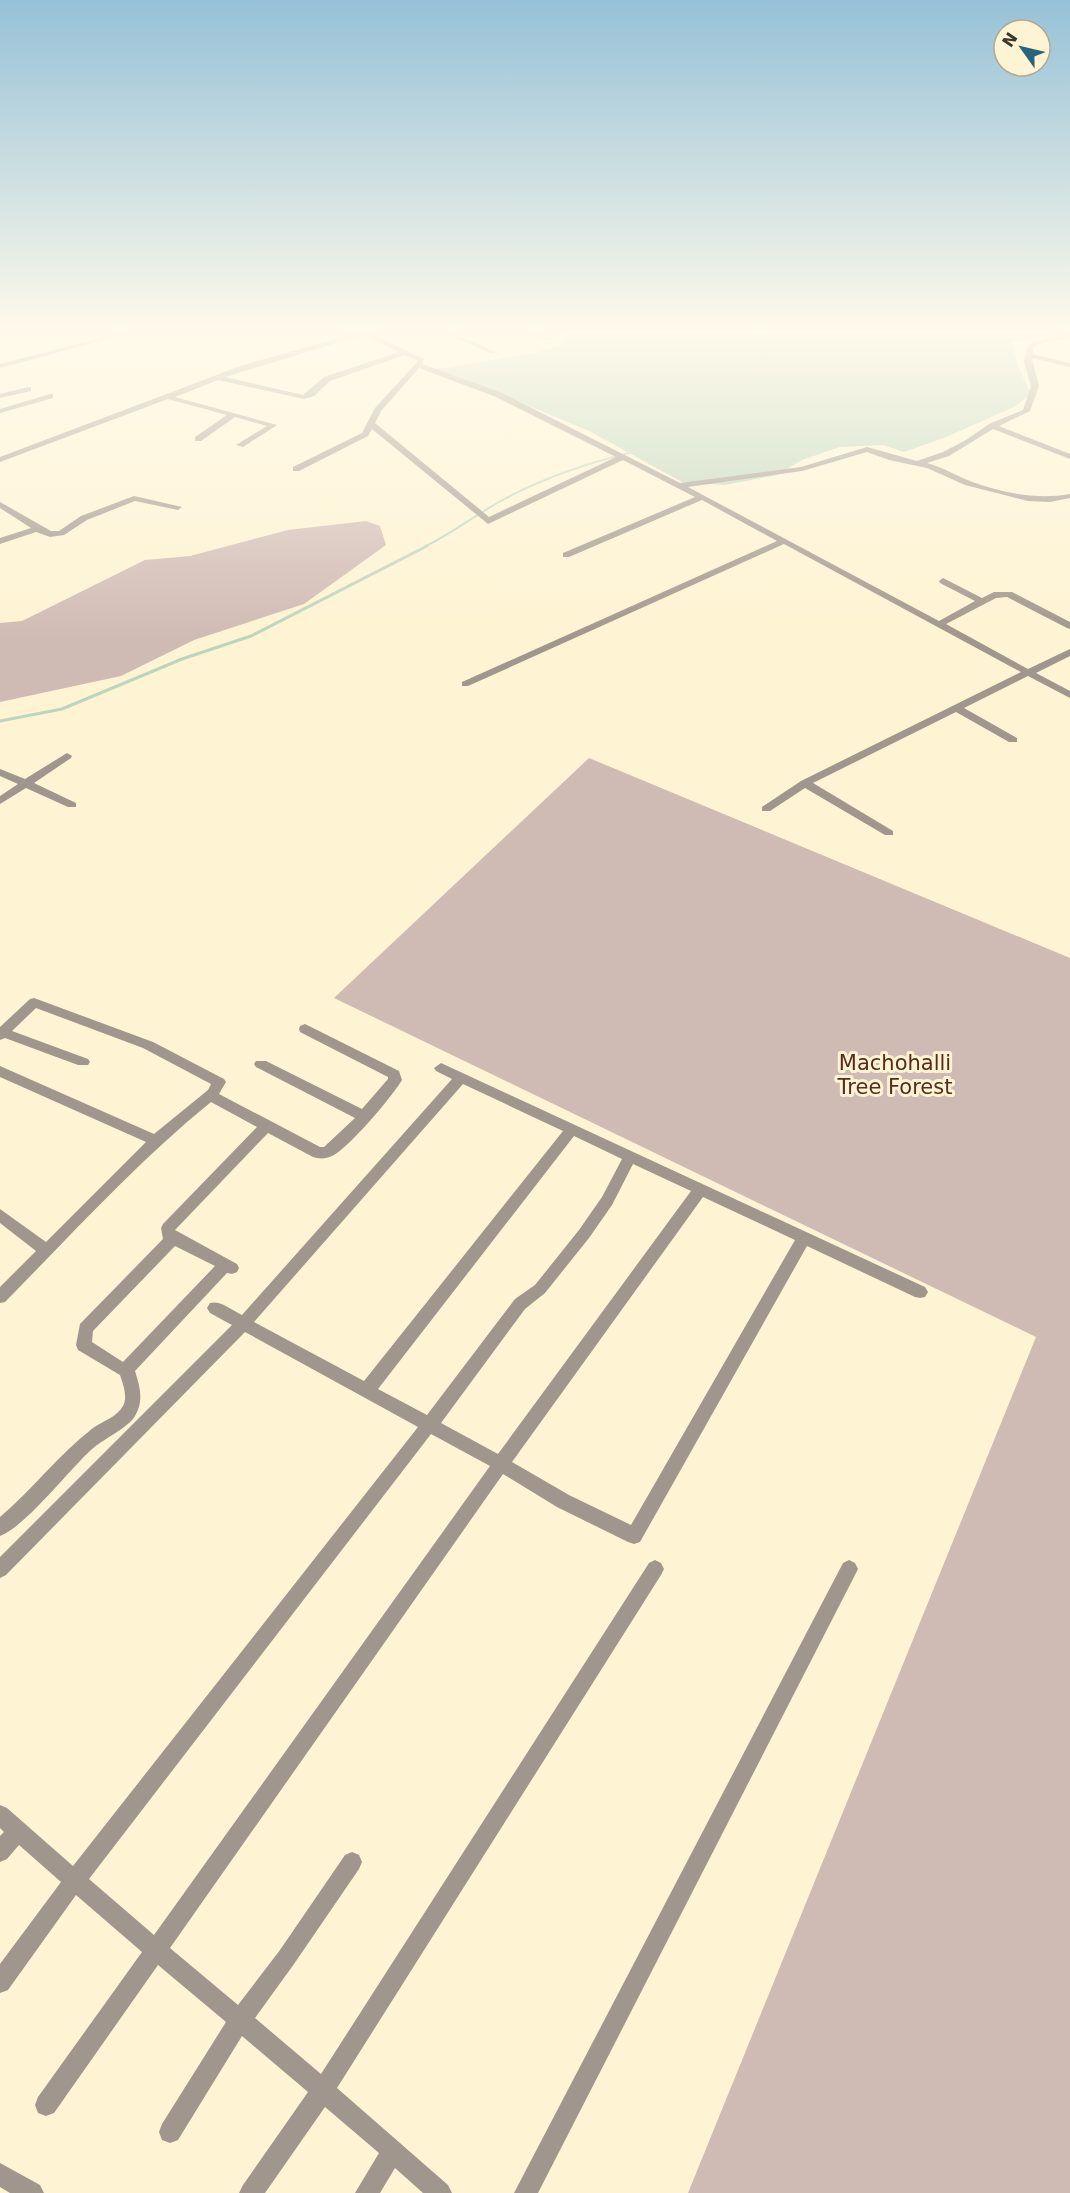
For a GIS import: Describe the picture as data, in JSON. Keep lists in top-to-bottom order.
{
  "parks": ["Machohalli Tree Forest"],
  "north": "top left"
}
